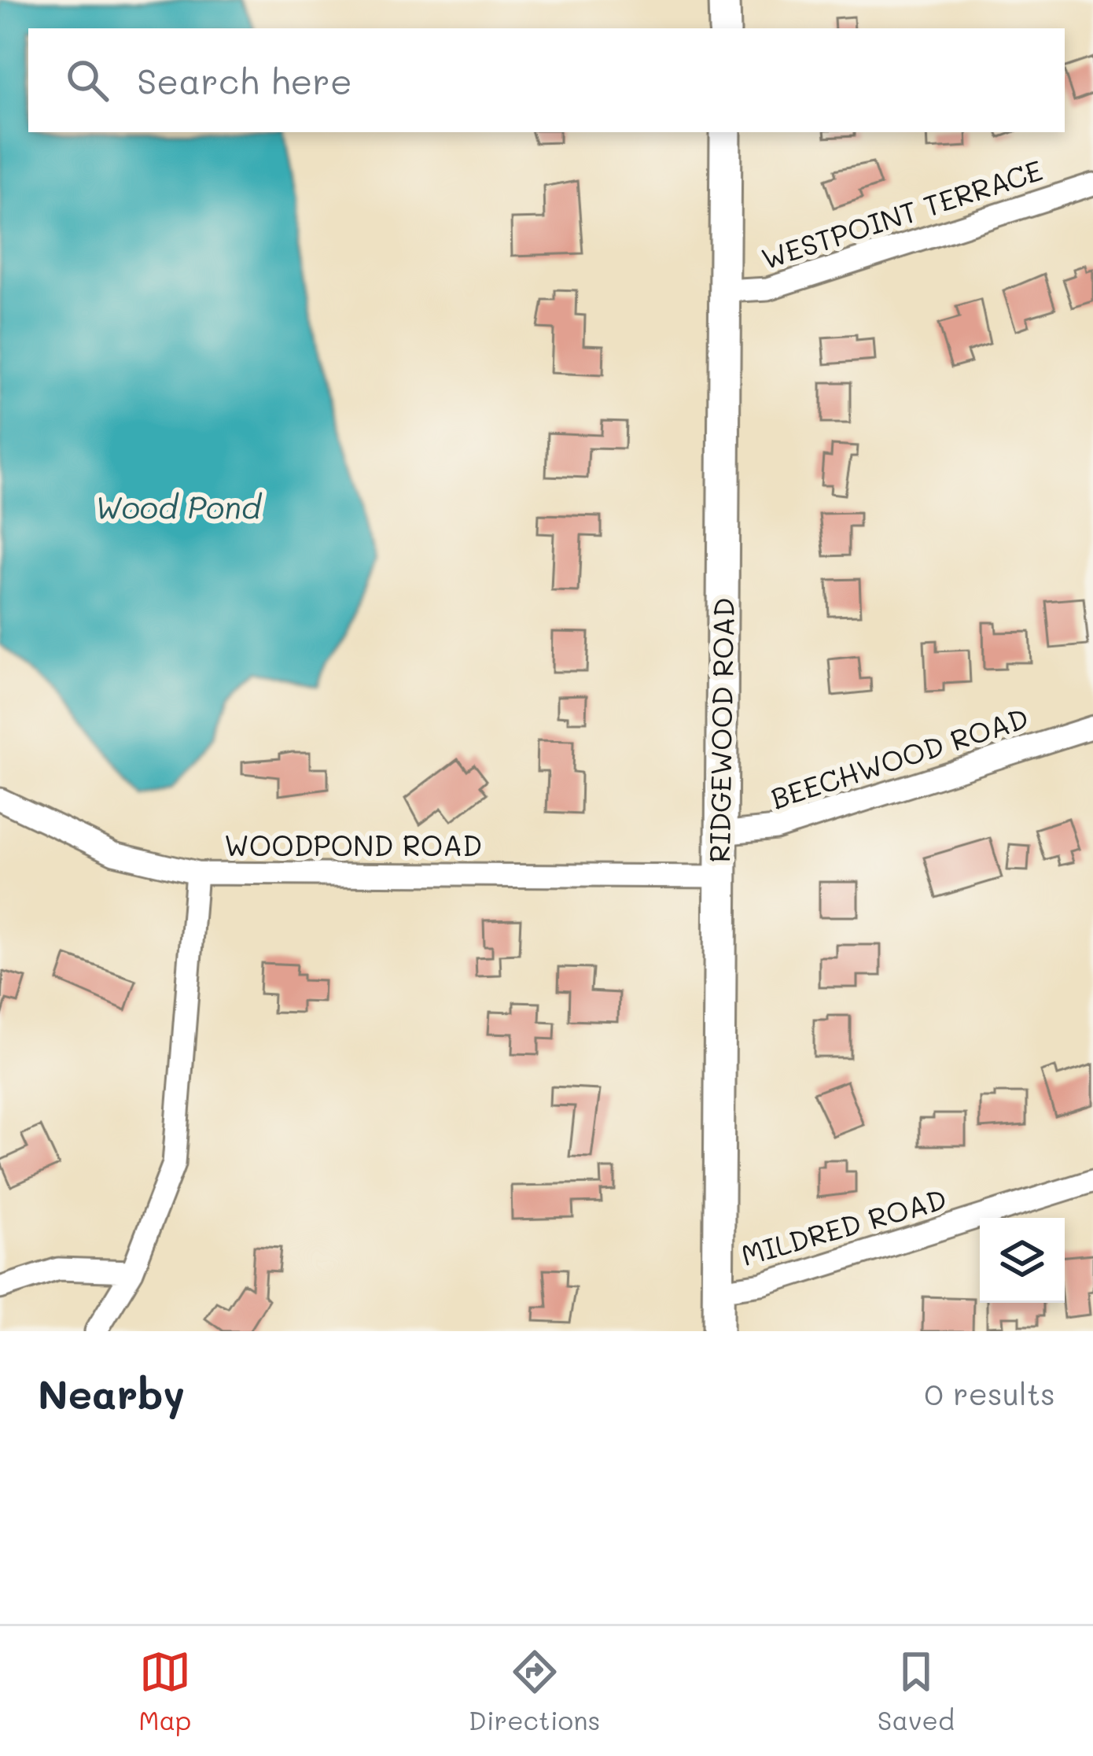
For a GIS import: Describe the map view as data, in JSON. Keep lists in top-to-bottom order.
{
  "streets": {
    "main road": ["RIDGEWOOD ROAD"],
    "street": [
      "WESTPOINT TERRACE",
      "BEECHWOOD ROAD",
      "WOODPOND ROAD",
      "MILDRED ROAD"
    ]
  },
  "crossings": [
    ["WESTPOINT TERRACE", "RIDGEWOOD ROAD"],
    ["RIDGEWOOD ROAD", "BEECHWOOD ROAD"],
    ["RIDGEWOOD ROAD", "WOODPOND ROAD"],
    ["RIDGEWOOD ROAD", "MILDRED ROAD"]
  ],
  "water": ["Wood Pond"],
  "page": {
    "search": "Search here",
    "heading": ["Nearby", "0 results"],
    "nav": ["Map", "Directions", "Saved"]
  }
}
